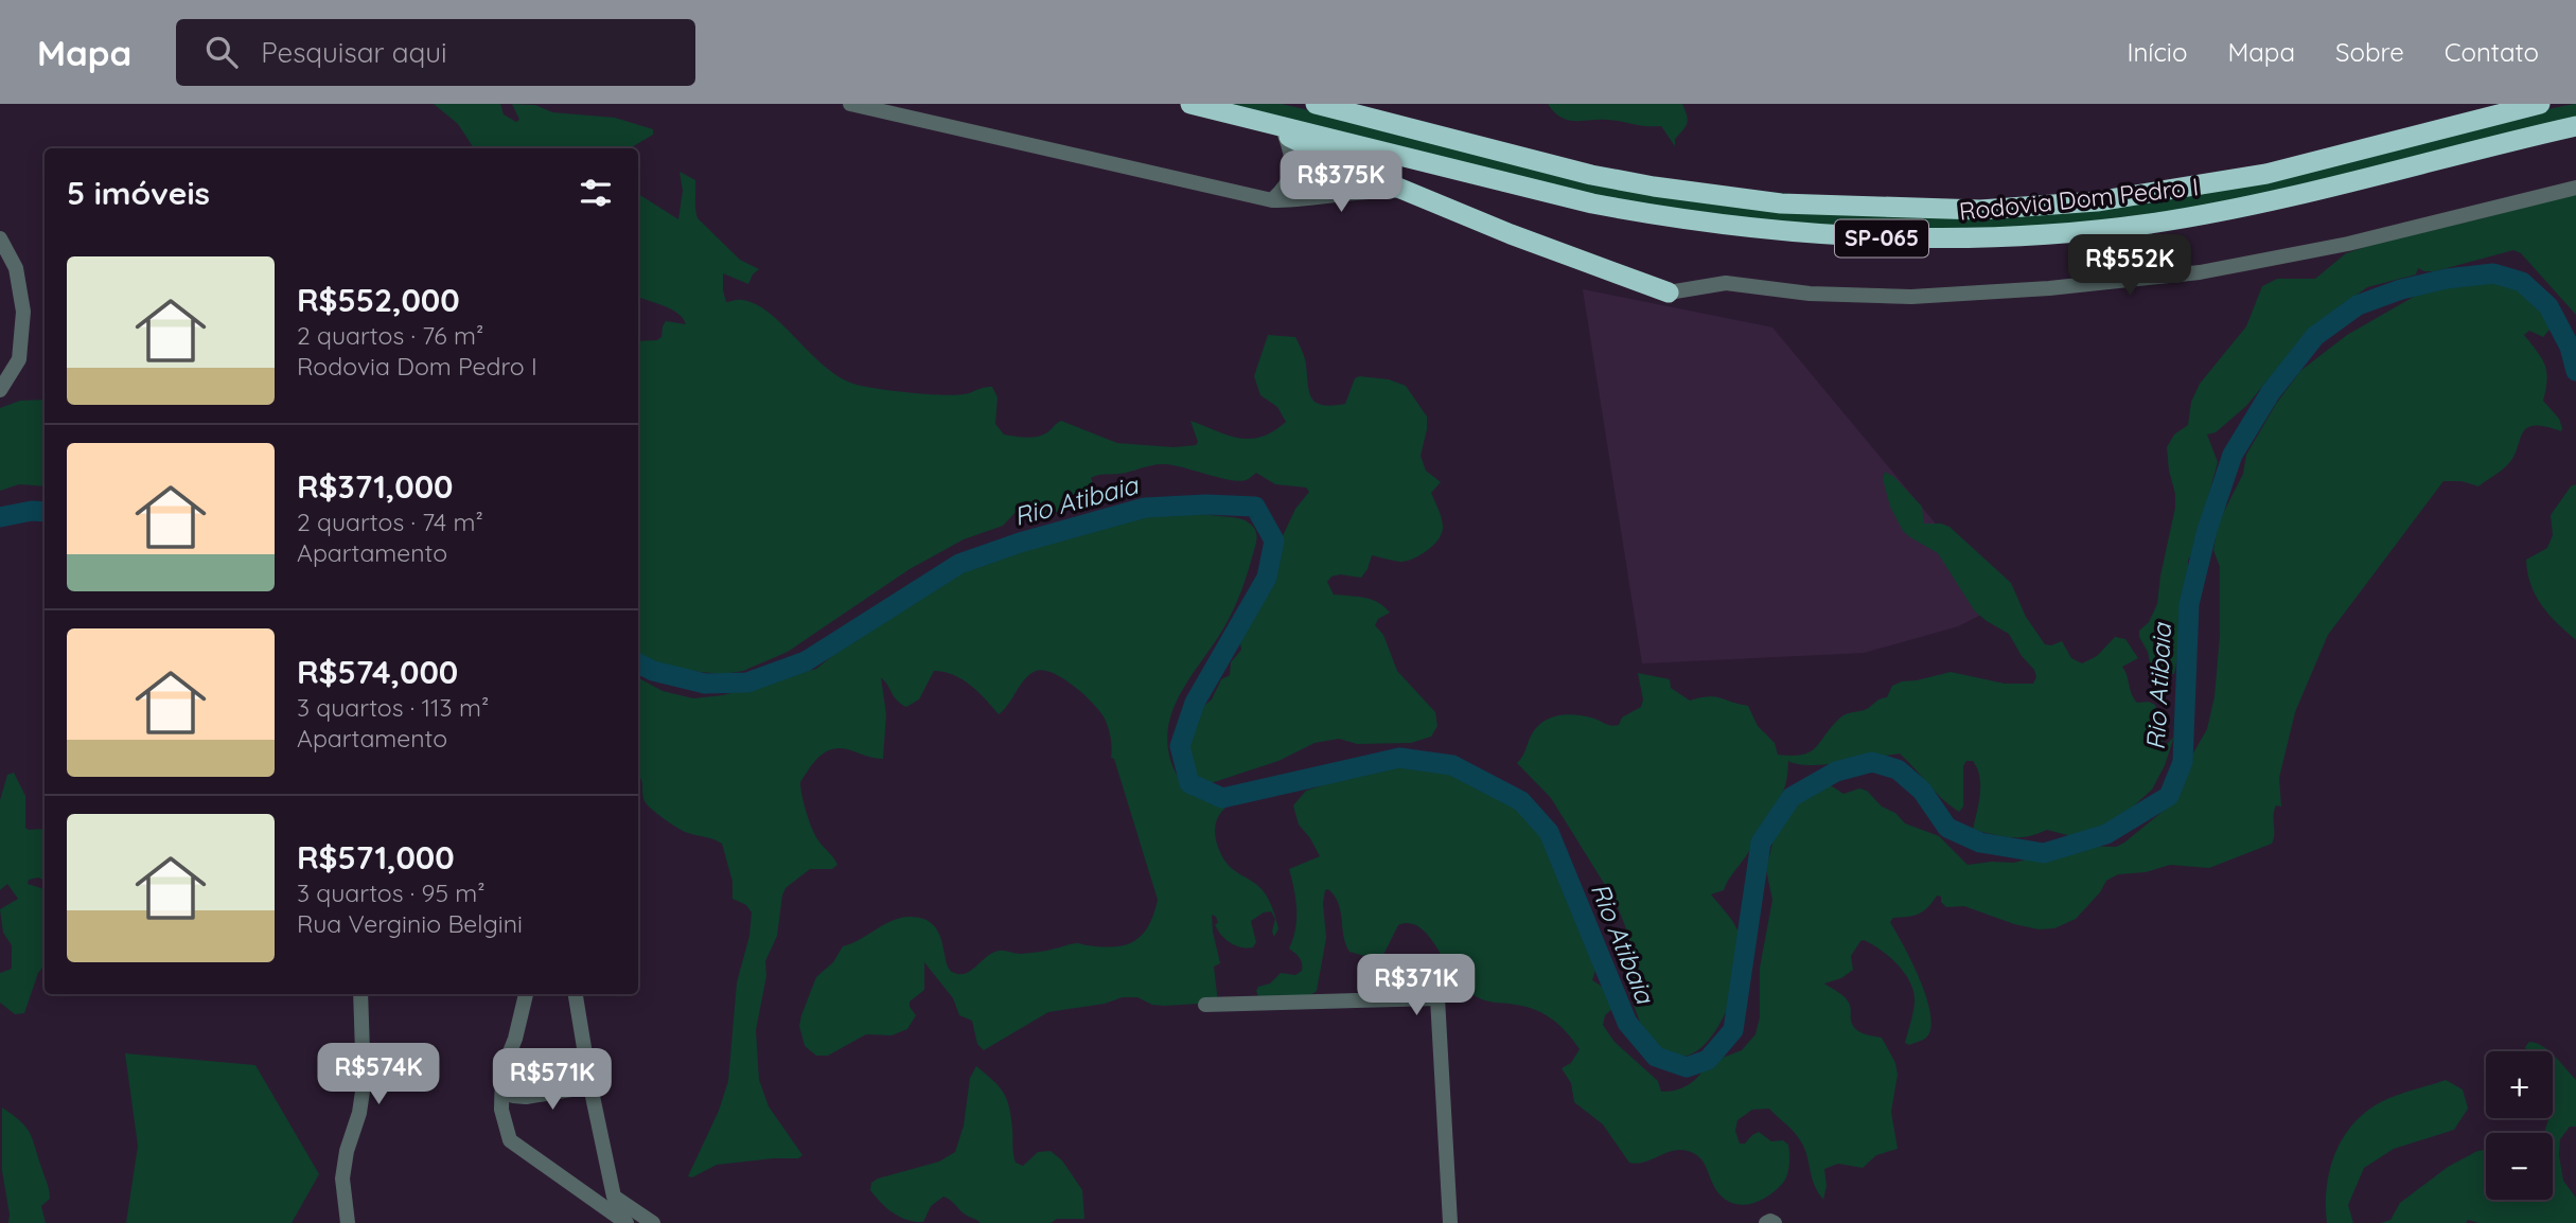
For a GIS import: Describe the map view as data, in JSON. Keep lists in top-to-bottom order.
{
  "streets": {
    "highway": ["Rodovia Dom Pedro I", "SP-065"]
  },
  "water": ["Rio Atibaia"],
  "page": {
    "header": "Mapa",
    "search": "Pesquisar aqui",
    "nav": [
      "Início",
      "Mapa",
      "Sobre",
      "Contato"
    ],
    "heading": "5 imóveis",
    "price": [
      "R$375K",
      "R$552K",
      "R$371K",
      "R$574K",
      "R$571K"
    ],
    "list": [
      {
        "name": "R$552,000",
        "note": "2 quartos · 76 m² · Rodovia Dom Pedro I"
      },
      {
        "name": "R$371,000",
        "note": "2 quartos · 74 m² · Apartamento"
      },
      {
        "name": "R$574,000",
        "note": "3 quartos · 113 m² · Apartamento"
      },
      {
        "name": "R$571,000",
        "note": "3 quartos · 95 m² · Rua Verginio Belgini"
      }
    ],
    "map_buttons": ["+", "−"]
  }
}
